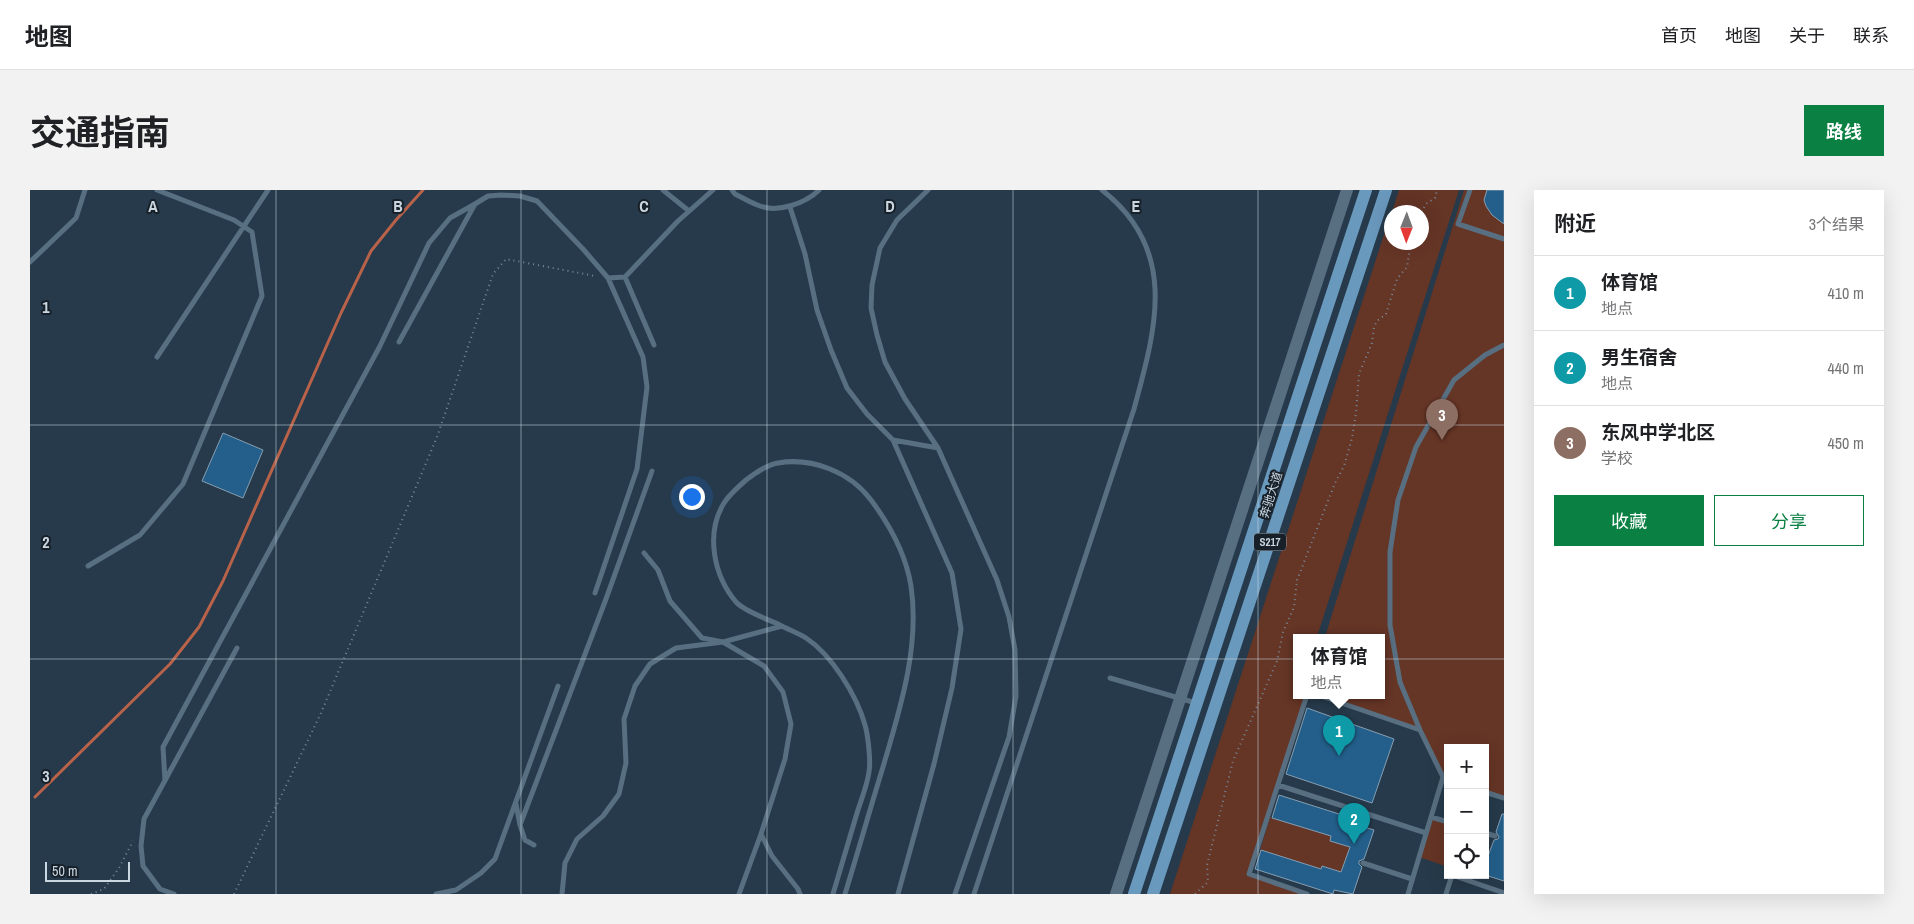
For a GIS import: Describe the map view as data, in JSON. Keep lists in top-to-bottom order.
{
  "streets": {
    "main road": ["奔驰大道", "S217"]
  },
  "scale_bar": "50 m",
  "north": "bottom",
  "page": {
    "header": "地图",
    "nav": [
      "首页",
      "地图",
      "关于",
      "联系"
    ],
    "title": "交通指南",
    "buttons": [
      "路线",
      ["收藏", "分享"]
    ],
    "heading": ["附近", "3个结果"],
    "list": [
      {
        "mark": "1",
        "name": "体育馆",
        "note": "地点",
        "value": "410 m"
      },
      {
        "mark": "2",
        "name": "男生宿舍",
        "note": "地点",
        "value": "440 m"
      },
      {
        "mark": "3",
        "name": "东风中学北区",
        "note": "学校",
        "value": "450 m"
      }
    ],
    "pins": ["3", "1", "2"],
    "popup": ["体育馆", "地点"],
    "map_buttons": ["+", "−"],
    "scale": "50 m"
  },
  "grid": {
    "columns": [
      "A",
      "B",
      "C",
      "D",
      "E"
    ],
    "rows": ["1", "2", "3"]
  }
}
